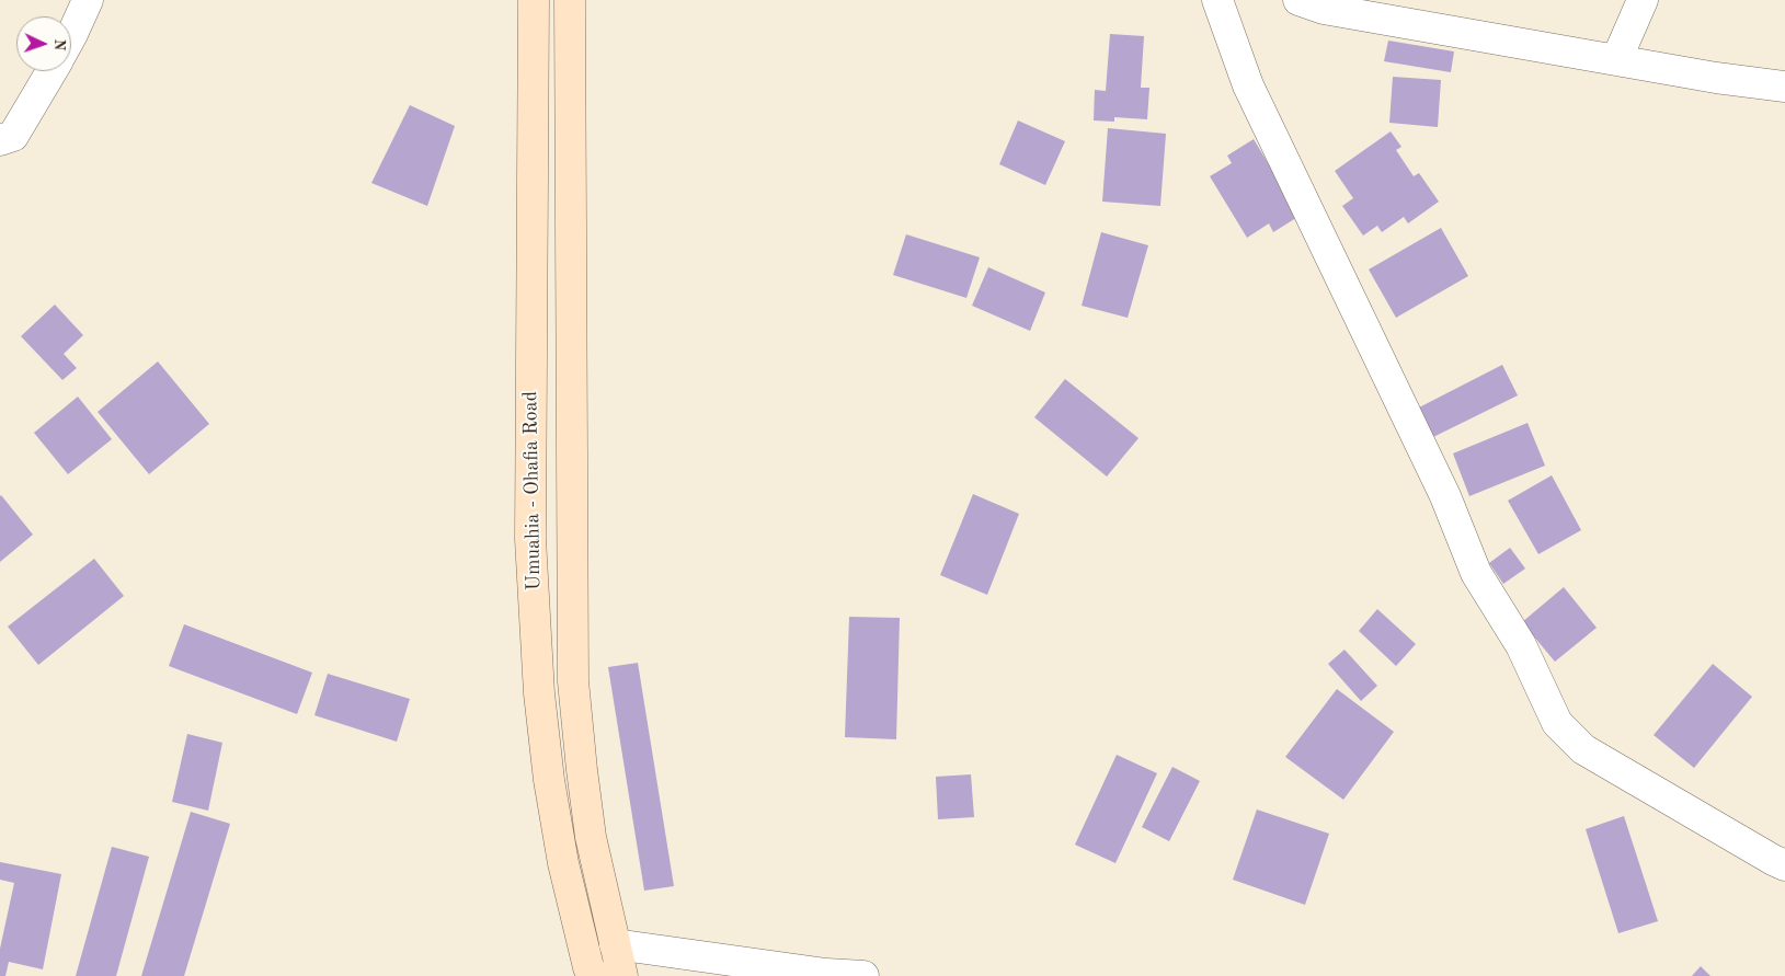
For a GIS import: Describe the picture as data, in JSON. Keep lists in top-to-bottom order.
{
  "streets": {
    "main road": ["Umuahia - Ohafia Road"]
  },
  "north": "right"
}
